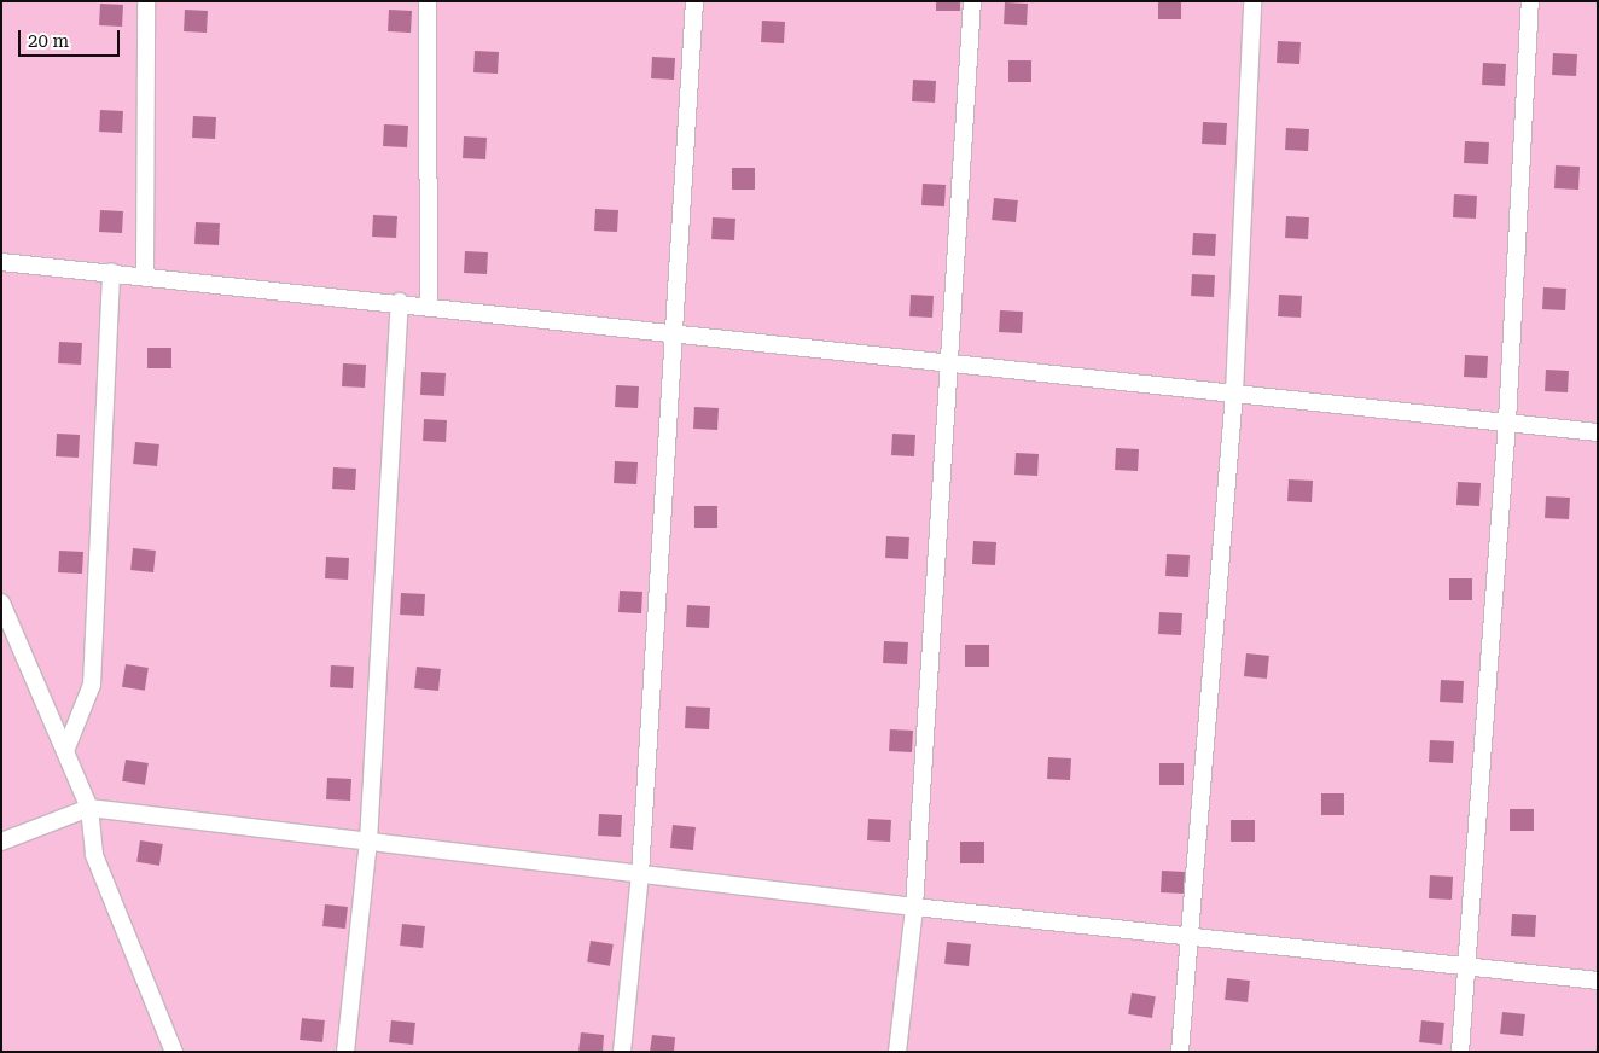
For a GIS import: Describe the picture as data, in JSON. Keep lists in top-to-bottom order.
{
  "scale_bar": "20 m"
}
